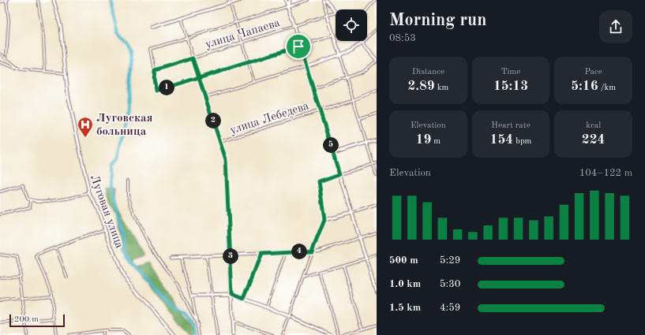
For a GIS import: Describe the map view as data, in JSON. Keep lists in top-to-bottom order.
{
  "streets": {
    "street": ["улица Чапаева", "улица Лебедева", "Луговая улица"]
  },
  "places": {
    "hospital": ["Луговская больница"]
  },
  "scale_bar": "200 m",
  "page": {
    "heading": ["Morning run", "08:53"],
    "stats": [
      ["Distance", "2.89 km"],
      ["Time", "15:13"],
      ["Pace", "5:16 /km"],
      ["Elevation", "19 m"],
      ["Heart rate", "154 bpm"],
      ["kcal", "224"]
    ],
    "pins": [
      "1",
      "2",
      "5",
      "4",
      "3"
    ],
    "chart": ["Elevation", "104–122 m"],
    "list": [
      {
        "name": "500 m",
        "note": "5:29"
      },
      {
        "name": "1.0 km",
        "note": "5:30"
      },
      {
        "name": "1.5 km",
        "note": "4:59"
      }
    ],
    "scale": "200 m"
  }
}
